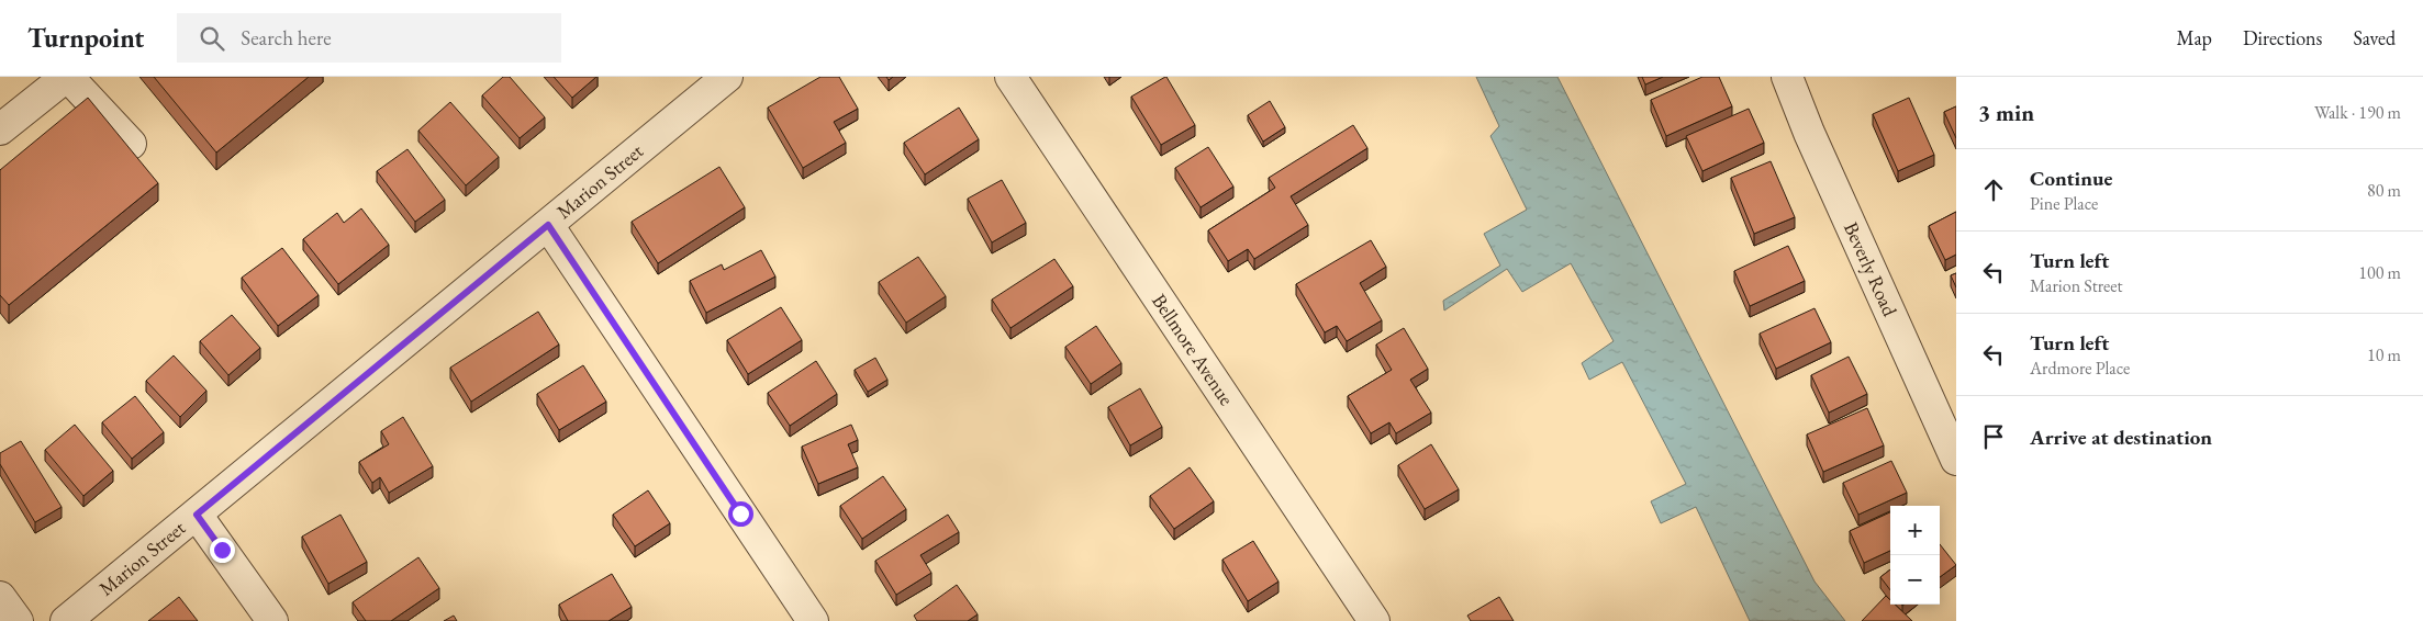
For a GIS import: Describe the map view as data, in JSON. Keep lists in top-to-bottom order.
{
  "streets": {
    "street": ["Marion Street", "Beverly Road", "Bellmore Avenue"]
  },
  "page": {
    "header": "Turnpoint",
    "search": "Search here",
    "nav": ["Map", "Directions", "Saved"],
    "heading": ["3 min", "Walk · 190 m"],
    "list": [
      ["Continue", "Pine Place", "80 m"],
      ["Turn left", "Marion Street", "100 m"],
      ["Turn left", "Ardmore Place", "10 m"],
      "Arrive at destination"
    ],
    "map_buttons": ["+", "−"]
  }
}
